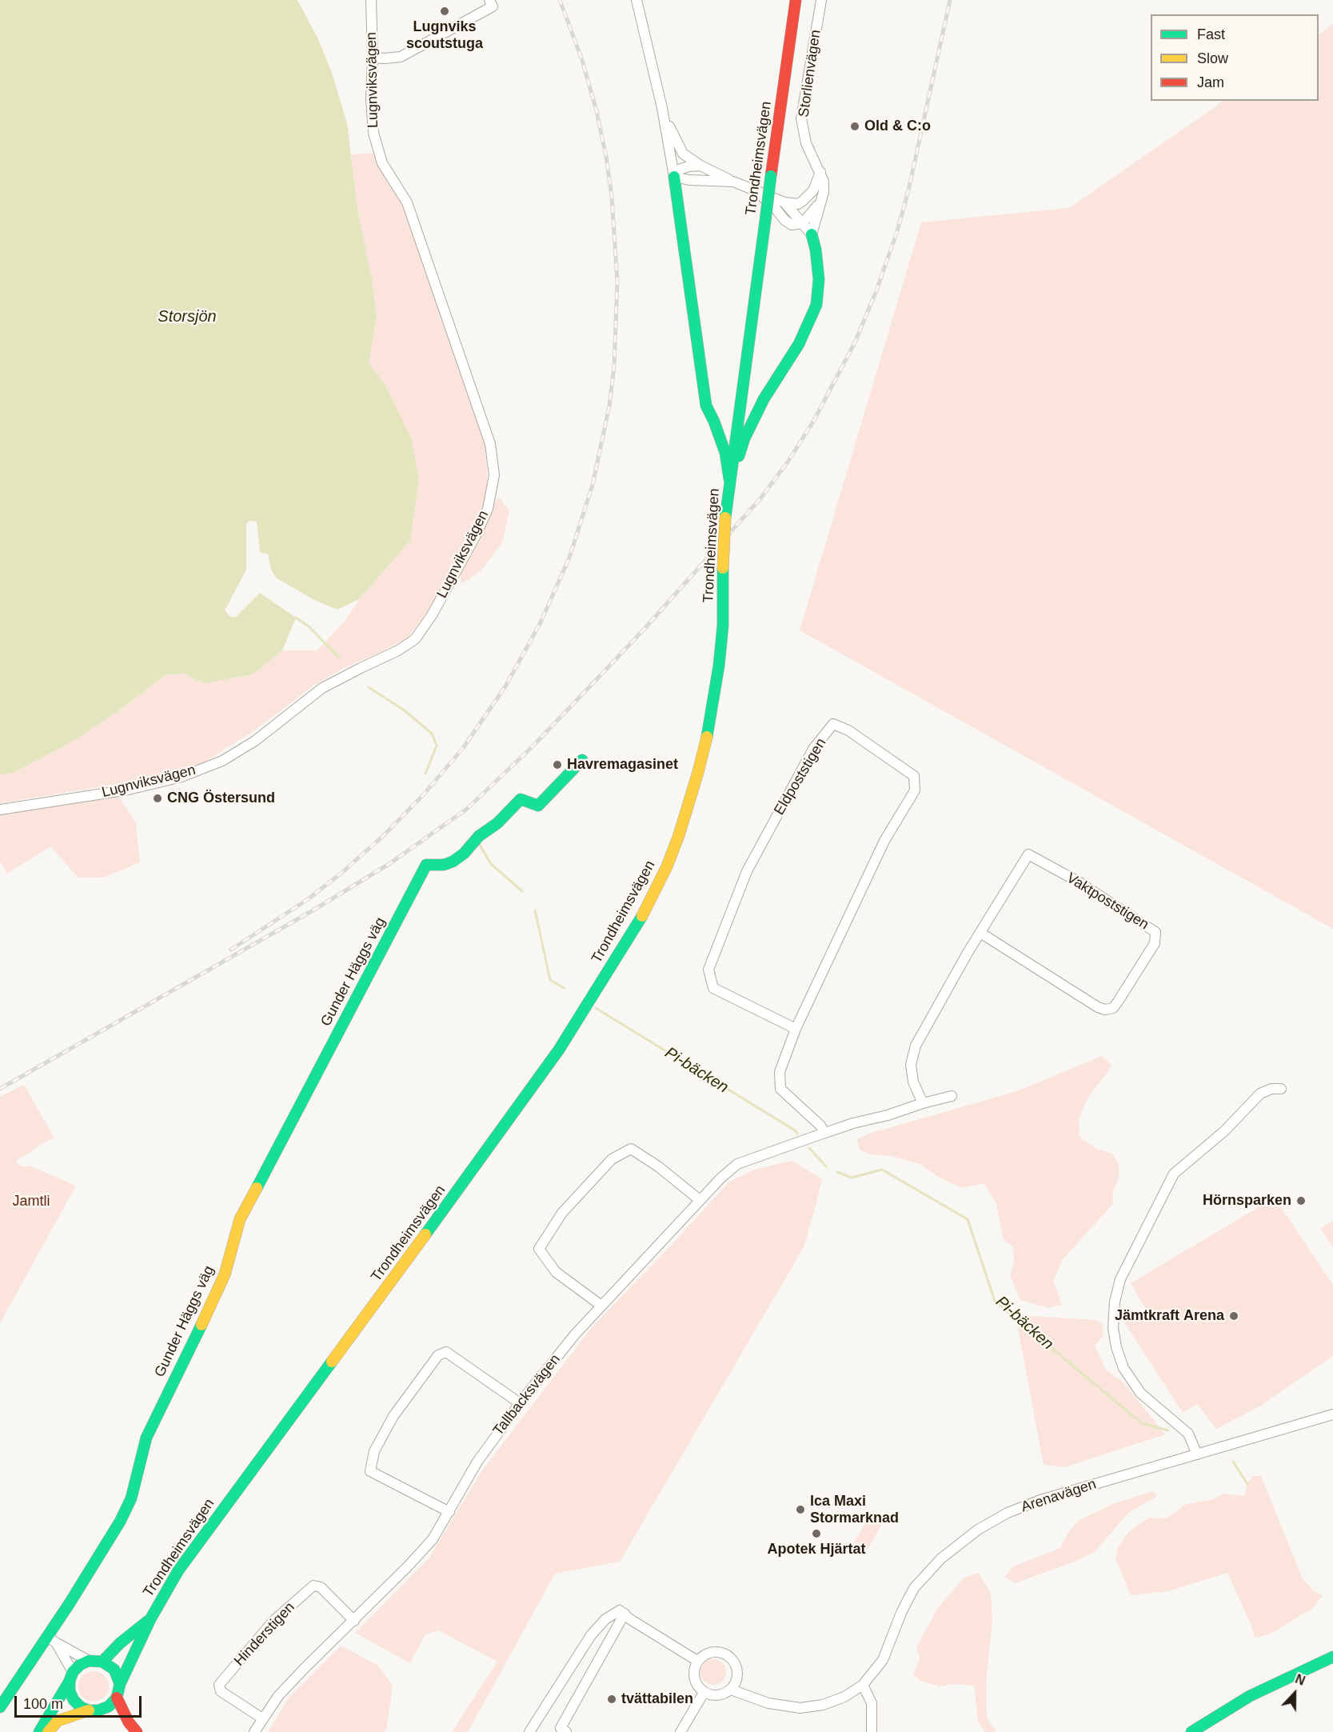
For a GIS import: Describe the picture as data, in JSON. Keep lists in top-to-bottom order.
{
  "streets": {
    "main road": ["Trondheimsvägen", "Gunder Häggs väg"],
    "street": [
      "Storlienvägen",
      "Lugnviksvägen",
      "Eldpoststigen",
      "Vaktpoststigen",
      "Tallbacksvägen",
      "Arenavägen",
      "Hinderstigen"
    ]
  },
  "crossings": [
    ["Eldpoststigen", "Tallbacksvägen"],
    ["Vaktpoststigen", "Tallbacksvägen"],
    ["Tallbacksvägen", "Hinderstigen"]
  ],
  "water": ["Storsjön", "Pi-bäcken"],
  "parks": ["Jamtli"],
  "places": [
    "Lugnviks scoutstuga",
    "Old & C:o",
    "Havremagasinet",
    "CNG Östersund",
    "Hörnsparken",
    "Jämtkraft Arena",
    "Ica Maxi Stormarknad",
    "Apotek Hjärtat",
    "tvättabilen"
  ],
  "legend": ["Fast", "Slow", "Jam"],
  "scale_bar": "100 m",
  "north": "top"
}
